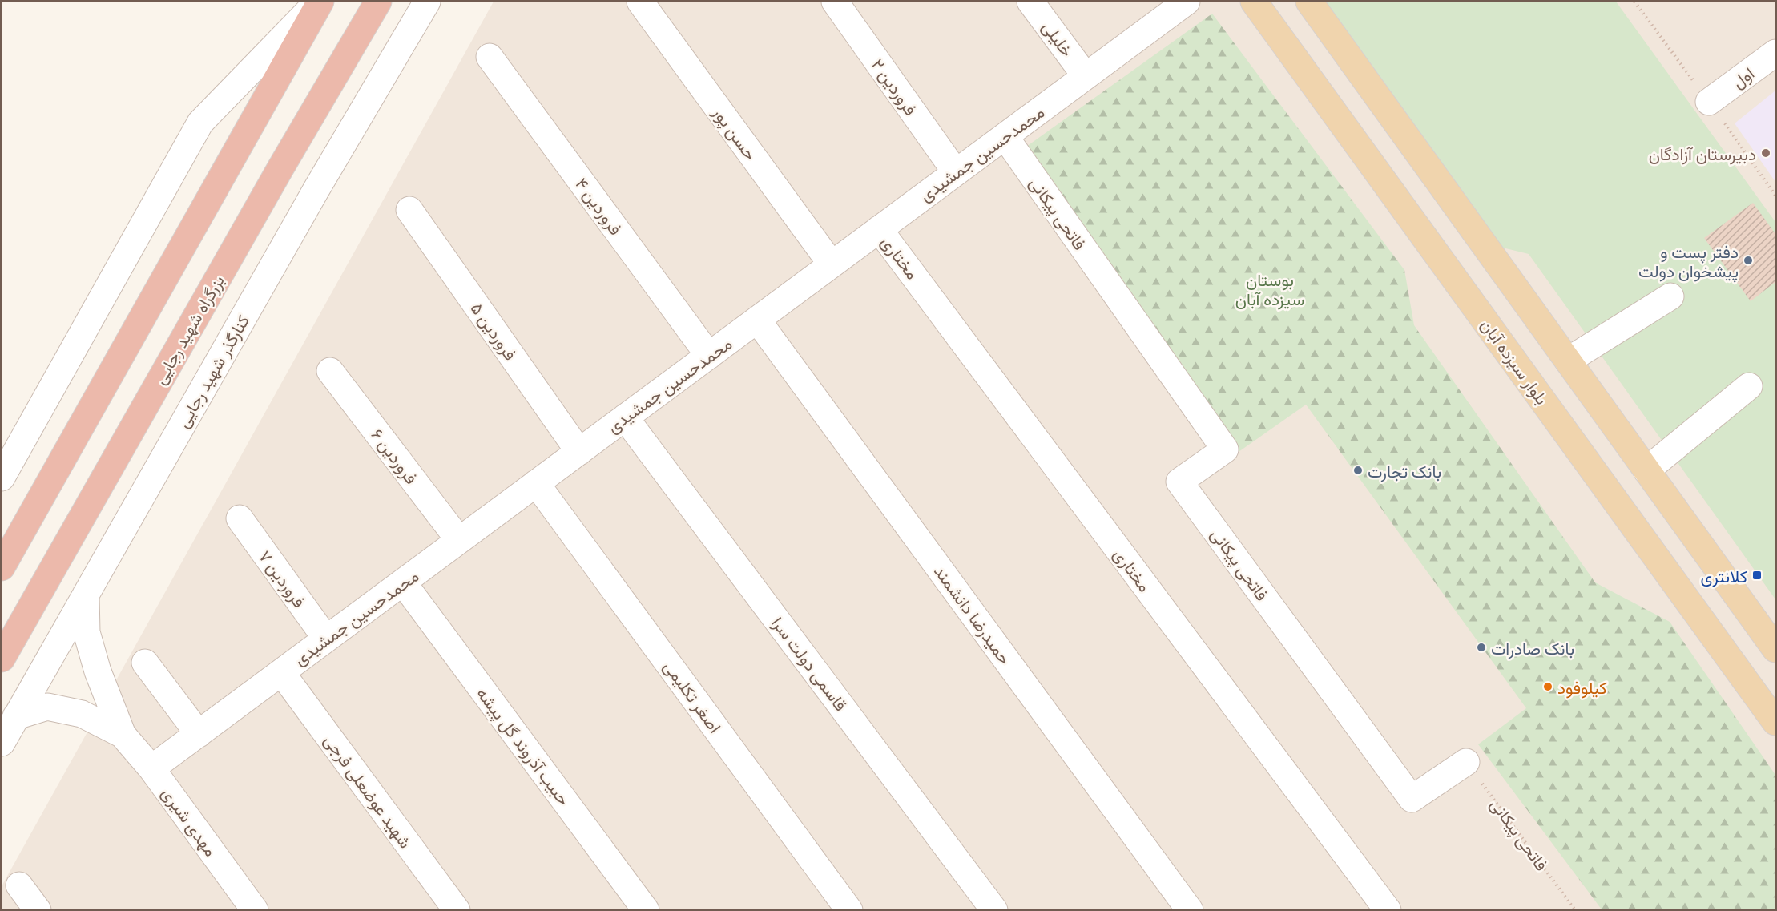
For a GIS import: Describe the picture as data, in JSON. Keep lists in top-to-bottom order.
{
  "streets": {
    "highway": ["بزرگراه شهید رجایی"],
    "main road": ["بلوار سیزده آبان"],
    "street": [
      "خلیلی",
      "اول",
      "فروردین ۲",
      "حسن پور",
      "محمدحسین جمشیدی",
      "فروردین ۴",
      "فاتحی پیکانی",
      "مختاری",
      "فروردین ۵",
      "کنارگذر شهید رجایی",
      "فروردین ۶",
      "فروردین ۷",
      "حمیدرضا دانشمند",
      "قاسمی دولت سرا",
      "اصغر تکلیمی",
      "حبیب آذروند گل پیشه",
      "شهید عوضعلی فرجی",
      "مهدی شیری"
    ]
  },
  "crossings": [
    ["خلیلی", "محمدحسین جمشیدی"],
    ["فروردین ۲", "محمدحسین جمشیدی"],
    ["حسن پور", "محمدحسین جمشیدی"],
    ["محمدحسین جمشیدی", "فروردین ۴"],
    ["محمدحسین جمشیدی", "فاتحی پیکانی"],
    ["محمدحسین جمشیدی", "مختاری"],
    ["محمدحسین جمشیدی", "فروردین ۵"],
    ["محمدحسین جمشیدی", "فروردین ۶"],
    ["محمدحسین جمشیدی", "فروردین ۷"],
    ["محمدحسین جمشیدی", "حمیدرضا دانشمند"],
    ["محمدحسین جمشیدی", "قاسمی دولت سرا"],
    ["محمدحسین جمشیدی", "اصغر تکلیمی"],
    ["محمدحسین جمشیدی", "حبیب آذروند گل پیشه"],
    ["محمدحسین جمشیدی", "شهید عوضعلی فرجی"],
    ["محمدحسین جمشیدی", "مهدی شیری"]
  ],
  "parks": ["بوستان سیزده آبان"],
  "places": {
    "other": [
      "دبیرستان آزادگان",
      "دفتر پست و پیشخوان دولت",
      "بانک تجارت",
      "بانک صادرات",
      "کیلوفود"
    ],
    "transit": ["کلانتری"]
  }
}
